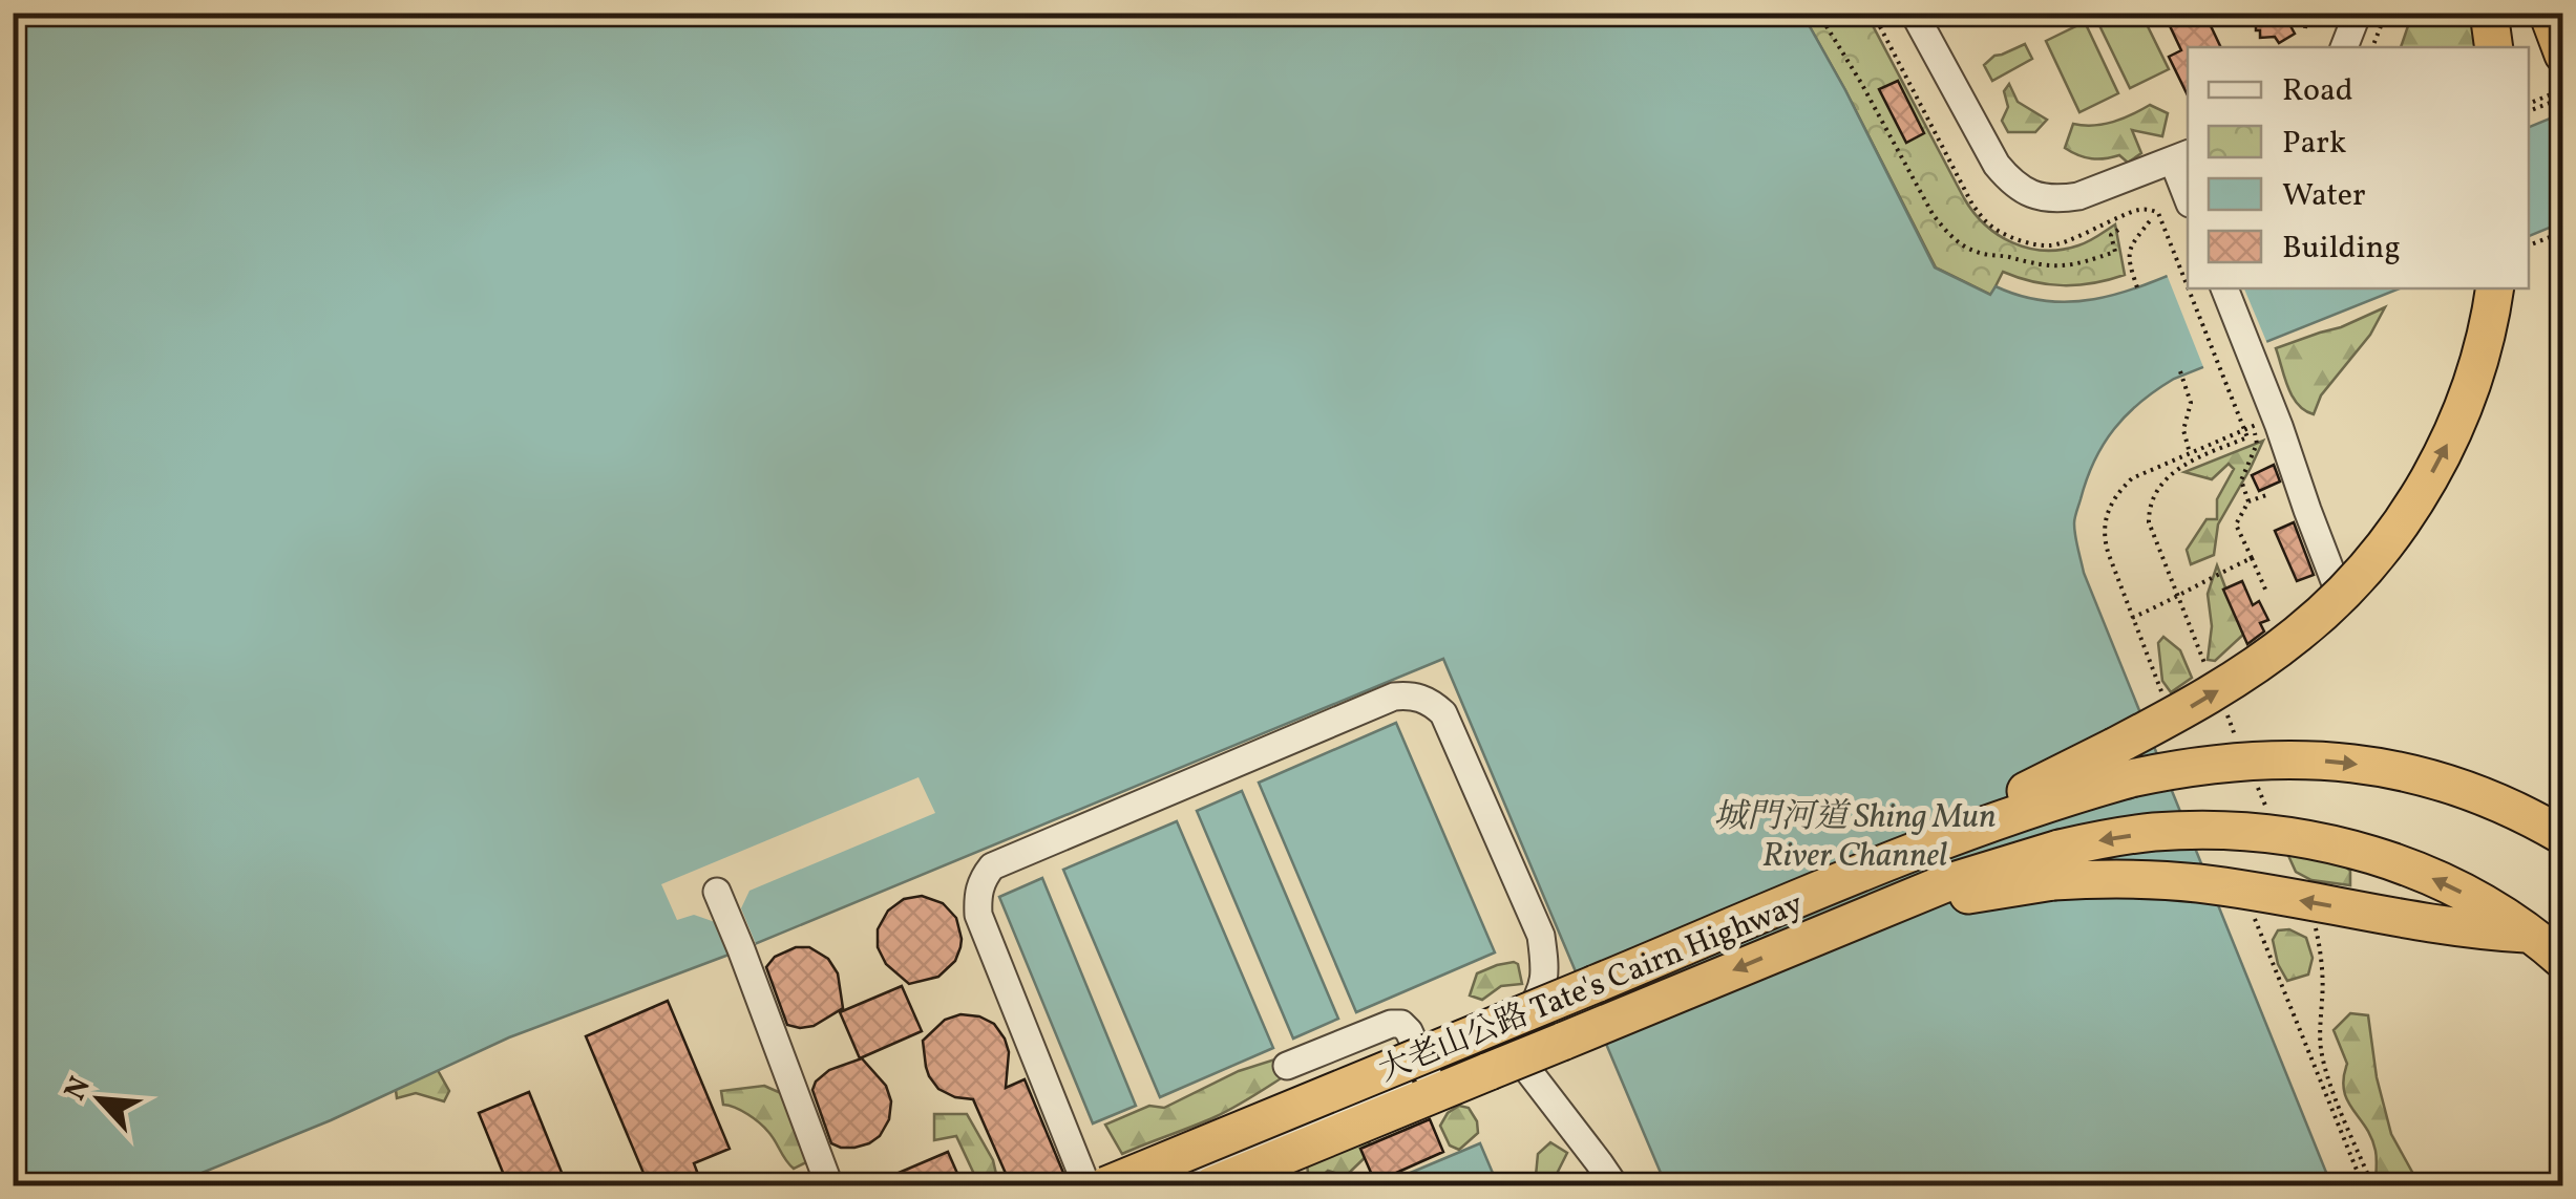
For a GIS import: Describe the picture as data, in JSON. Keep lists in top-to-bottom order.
{
  "streets": {
    "highway": ["大老山公路 Tate's Cairn Highway"]
  },
  "water": ["城門河道 Shing Mun River Channel"],
  "legend": [
    "Road",
    "Park",
    "Water",
    "Building"
  ],
  "north": "top left"
}
